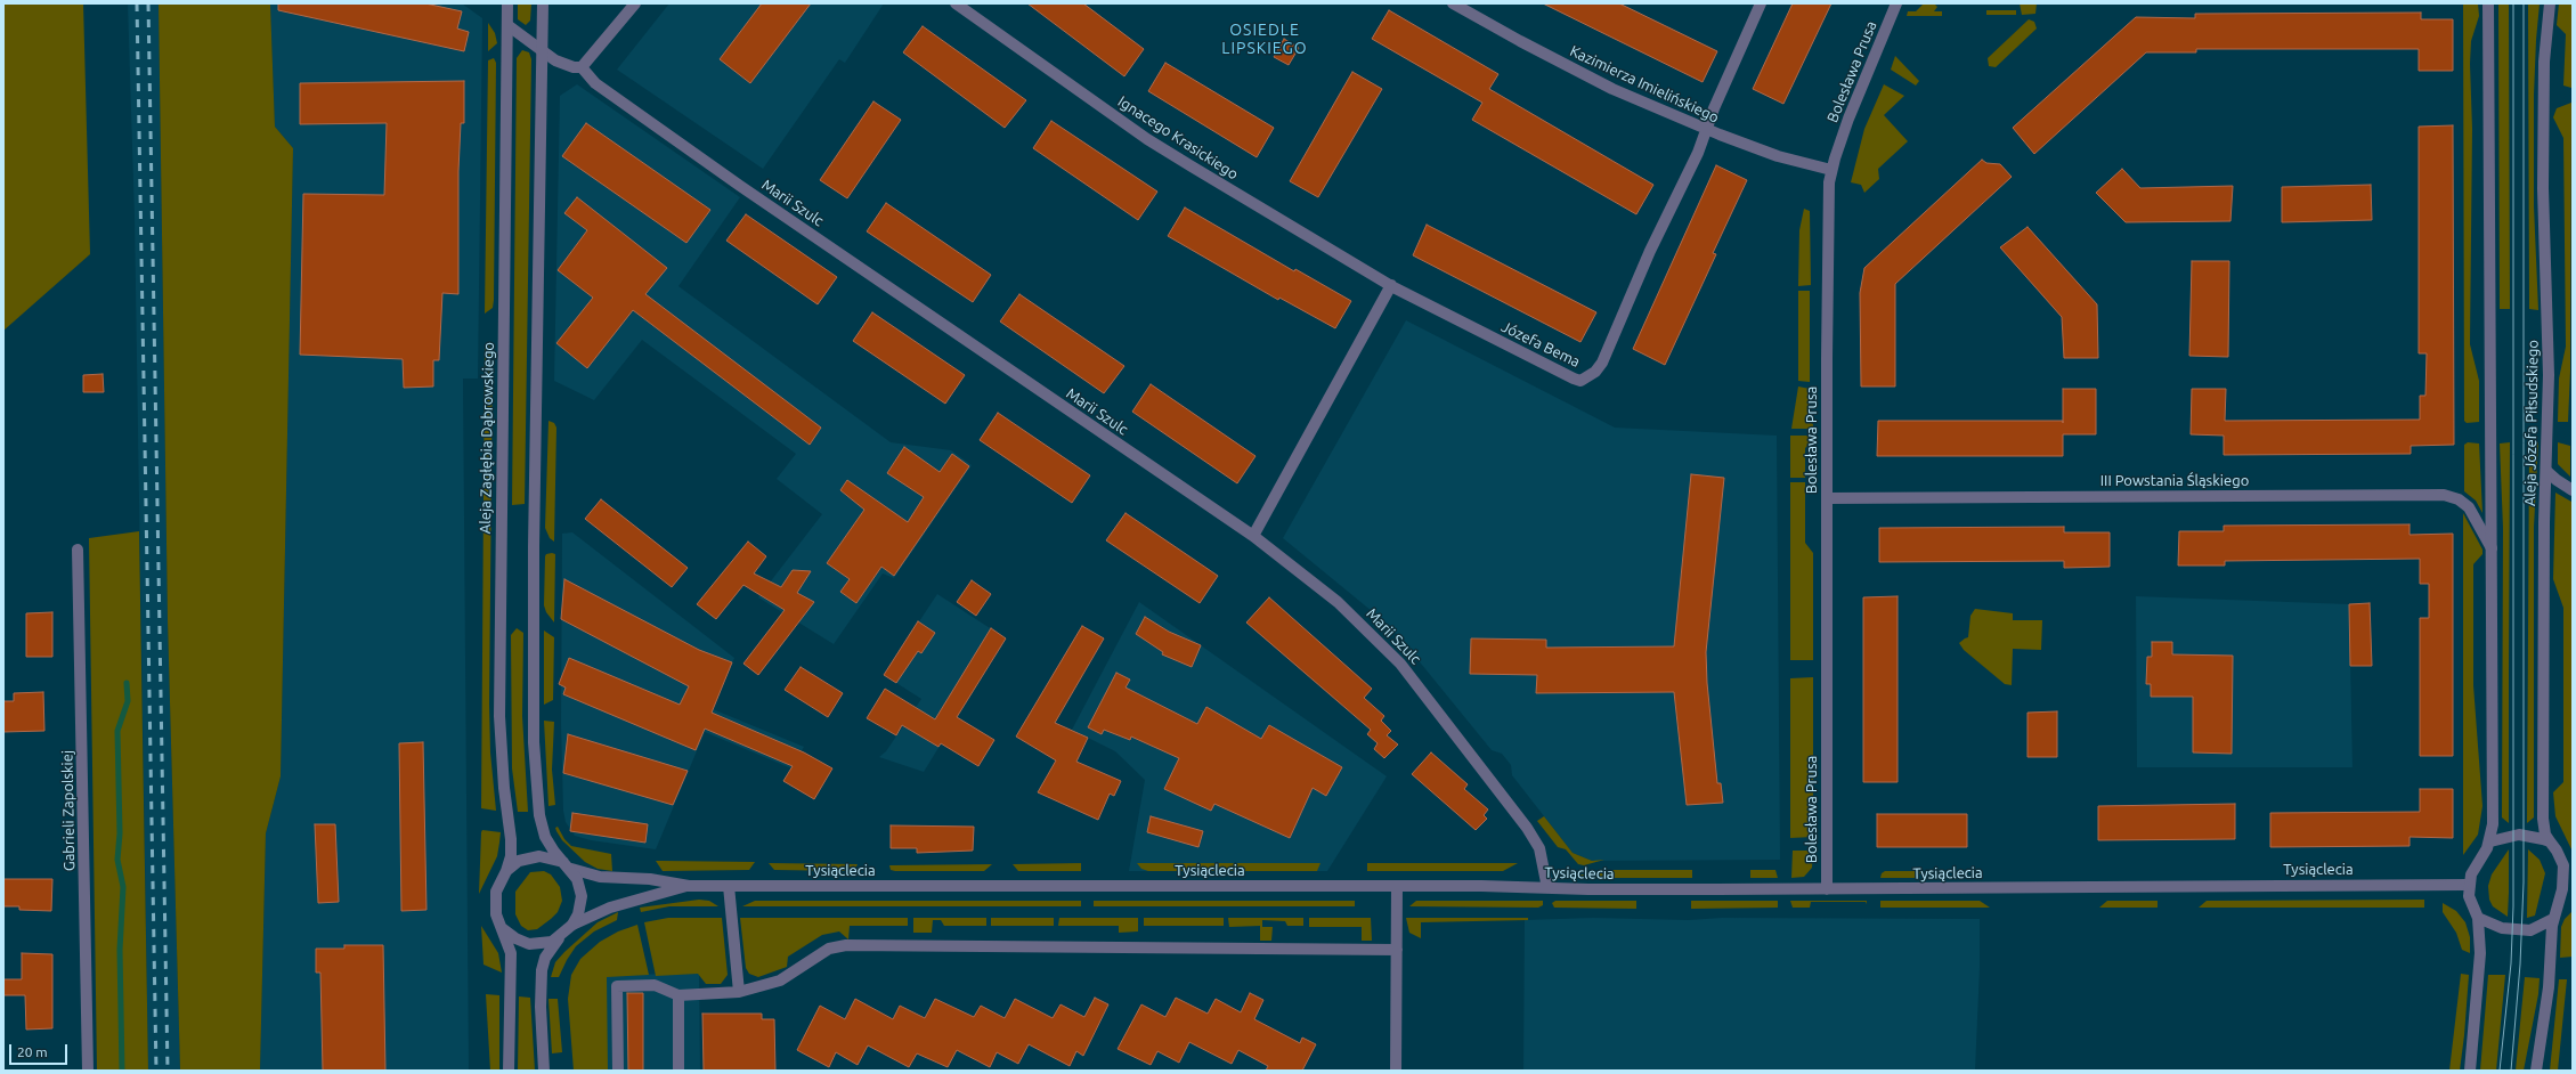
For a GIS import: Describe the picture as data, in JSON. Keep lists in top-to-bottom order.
{
  "streets": {
    "street": [
      "Bolesława Prusa",
      "Kazimierza Imielińskiego",
      "Ignacego Krasickiego",
      "Marii Szulc",
      "Józefa Bema",
      "Aleja Józefa Piłsudskiego",
      "Aleja Zagłębia Dąbrowskiego",
      "III Powstania Śląskiego",
      "Gabrieli Zapolskiej",
      "Tysiąclecia"
    ]
  },
  "crossings": [
    ["Bolesława Prusa", "Kazimierza Imielińskiego"],
    ["Bolesława Prusa", "III Powstania Śląskiego"],
    ["Bolesława Prusa", "Tysiąclecia"],
    ["Kazimierza Imielińskiego", "Józefa Bema"],
    ["Ignacego Krasickiego", "Józefa Bema"],
    ["Marii Szulc", "Tysiąclecia"],
    ["Aleja Józefa Piłsudskiego", "Tysiąclecia"],
    ["Aleja Zagłębia Dąbrowskiego", "Tysiąclecia"]
  ],
  "districts": ["OSIEDLE LIPSKIEGO"],
  "scale_bar": "20 m"
}
